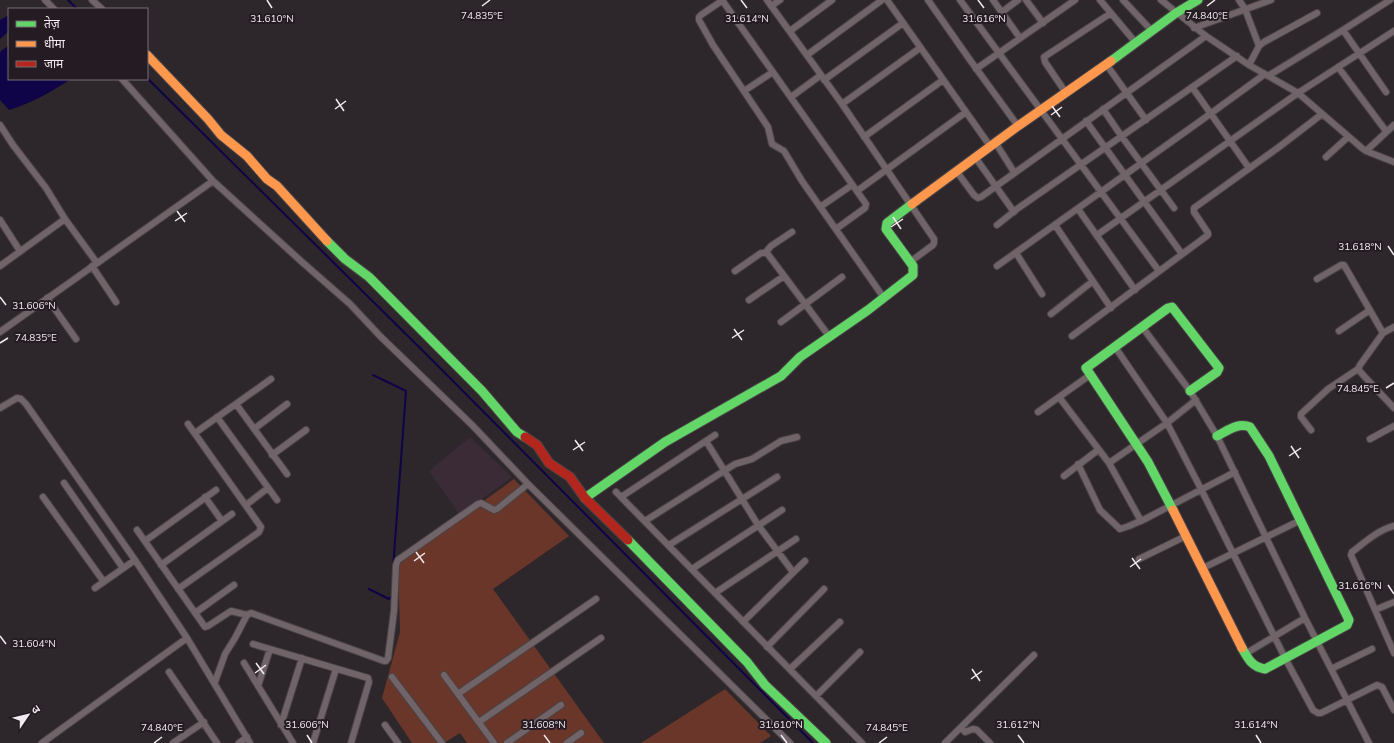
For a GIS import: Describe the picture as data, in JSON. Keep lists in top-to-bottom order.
{
  "legend": ["तेज़", "धीमा", "जाम"],
  "north": "top right",
  "coordinates": [
    "74.835°E",
    "74.840°E",
    "31.610°N",
    "31.614°N",
    "31.616°N",
    "31.618°N",
    "31.606°N",
    "74.845°E",
    "31.604°N",
    "31.608°N",
    "31.612°N"
  ]
}
